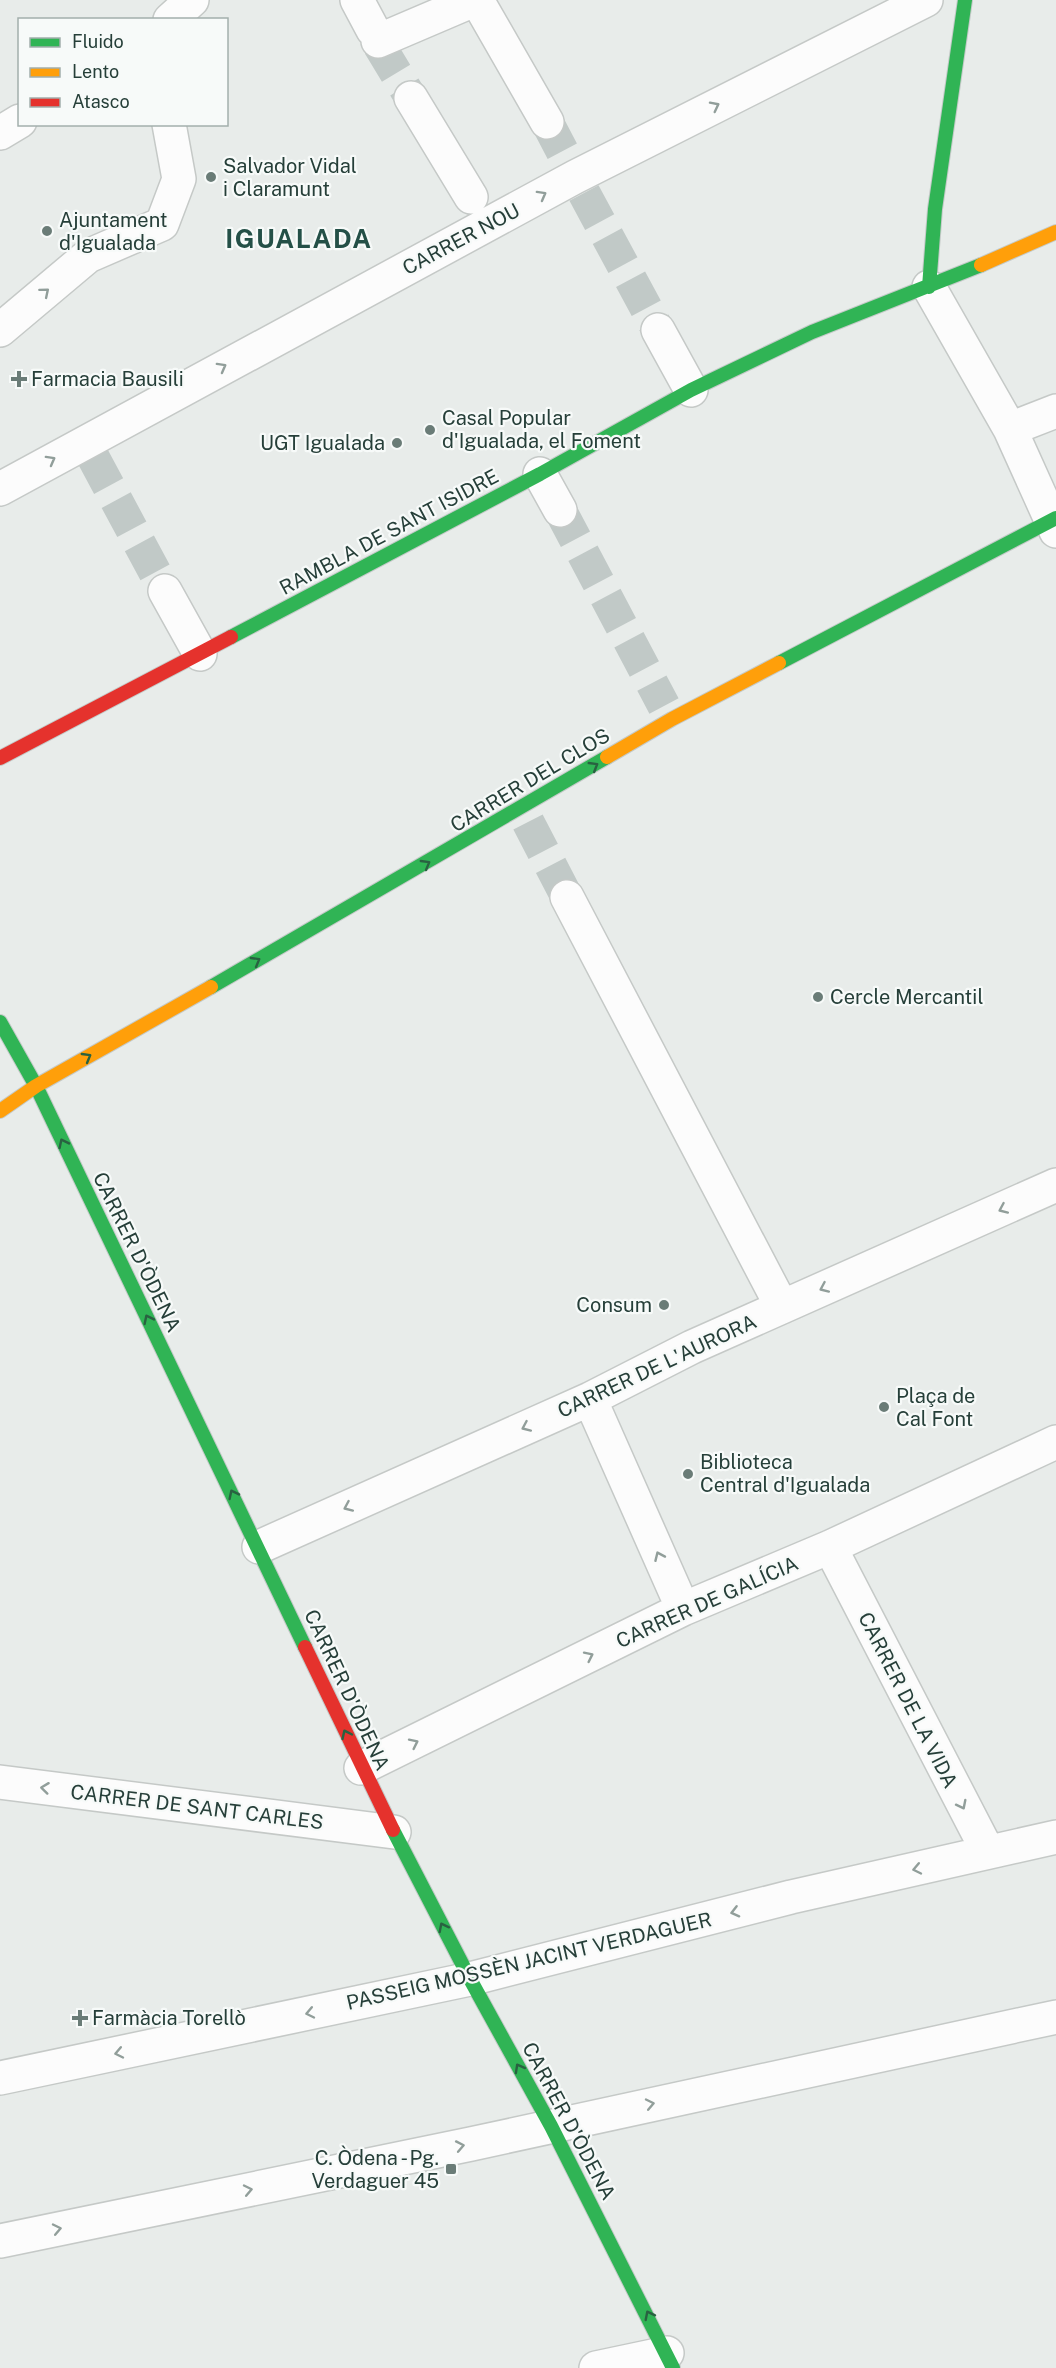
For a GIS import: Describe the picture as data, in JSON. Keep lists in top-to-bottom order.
{
  "streets": {
    "street": [
      "CARRER NOU",
      "RAMBLA DE SANT ISIDRE",
      "CARRER DEL CLOS",
      "CARRER D'ÒDENA",
      "CARRER DE L'AURORA",
      "CARRER DE GALÍCIA",
      "CARRER DE LA VIDA",
      "CARRER DE SANT CARLES",
      "PASSEIG MOSSÈN JACINT VERDAGUER"
    ]
  },
  "crossings": [
    ["CARRER DEL CLOS", "CARRER D'ÒDENA"],
    ["CARRER D'ÒDENA", "CARRER DE L'AURORA"],
    ["CARRER D'ÒDENA", "CARRER DE GALÍCIA"],
    ["CARRER D'ÒDENA", "CARRER DE SANT CARLES"],
    ["CARRER D'ÒDENA", "PASSEIG MOSSÈN JACINT VERDAGUER"],
    ["CARRER DE GALÍCIA", "CARRER DE LA VIDA"],
    ["CARRER DE LA VIDA", "PASSEIG MOSSÈN JACINT VERDAGUER"]
  ],
  "one_way": [
    "CARRER NOU",
    "CARRER DEL CLOS",
    "CARRER D'ÒDENA",
    "CARRER DE L'AURORA",
    "CARRER DE GALÍCIA",
    "CARRER DE LA VIDA",
    "CARRER DE SANT CARLES"
  ],
  "districts": ["IGUALADA"],
  "places": {
    "other": [
      "Salvador Vidal i Claramunt",
      "Ajuntament d'Igualada",
      "Casal Popular d'Igualada, el Foment",
      "UGT Igualada",
      "Cercle Mercantil",
      "Consum",
      "Plaça de Cal Font",
      "Biblioteca Central d'Igualada"
    ],
    "health": ["Farmacia Bausili", "Farmàcia Torellò"],
    "transit": ["C. Òdena - Pg. Verdaguer 45"]
  },
  "legend": ["Fluido", "Lento", "Atasco"]
}
